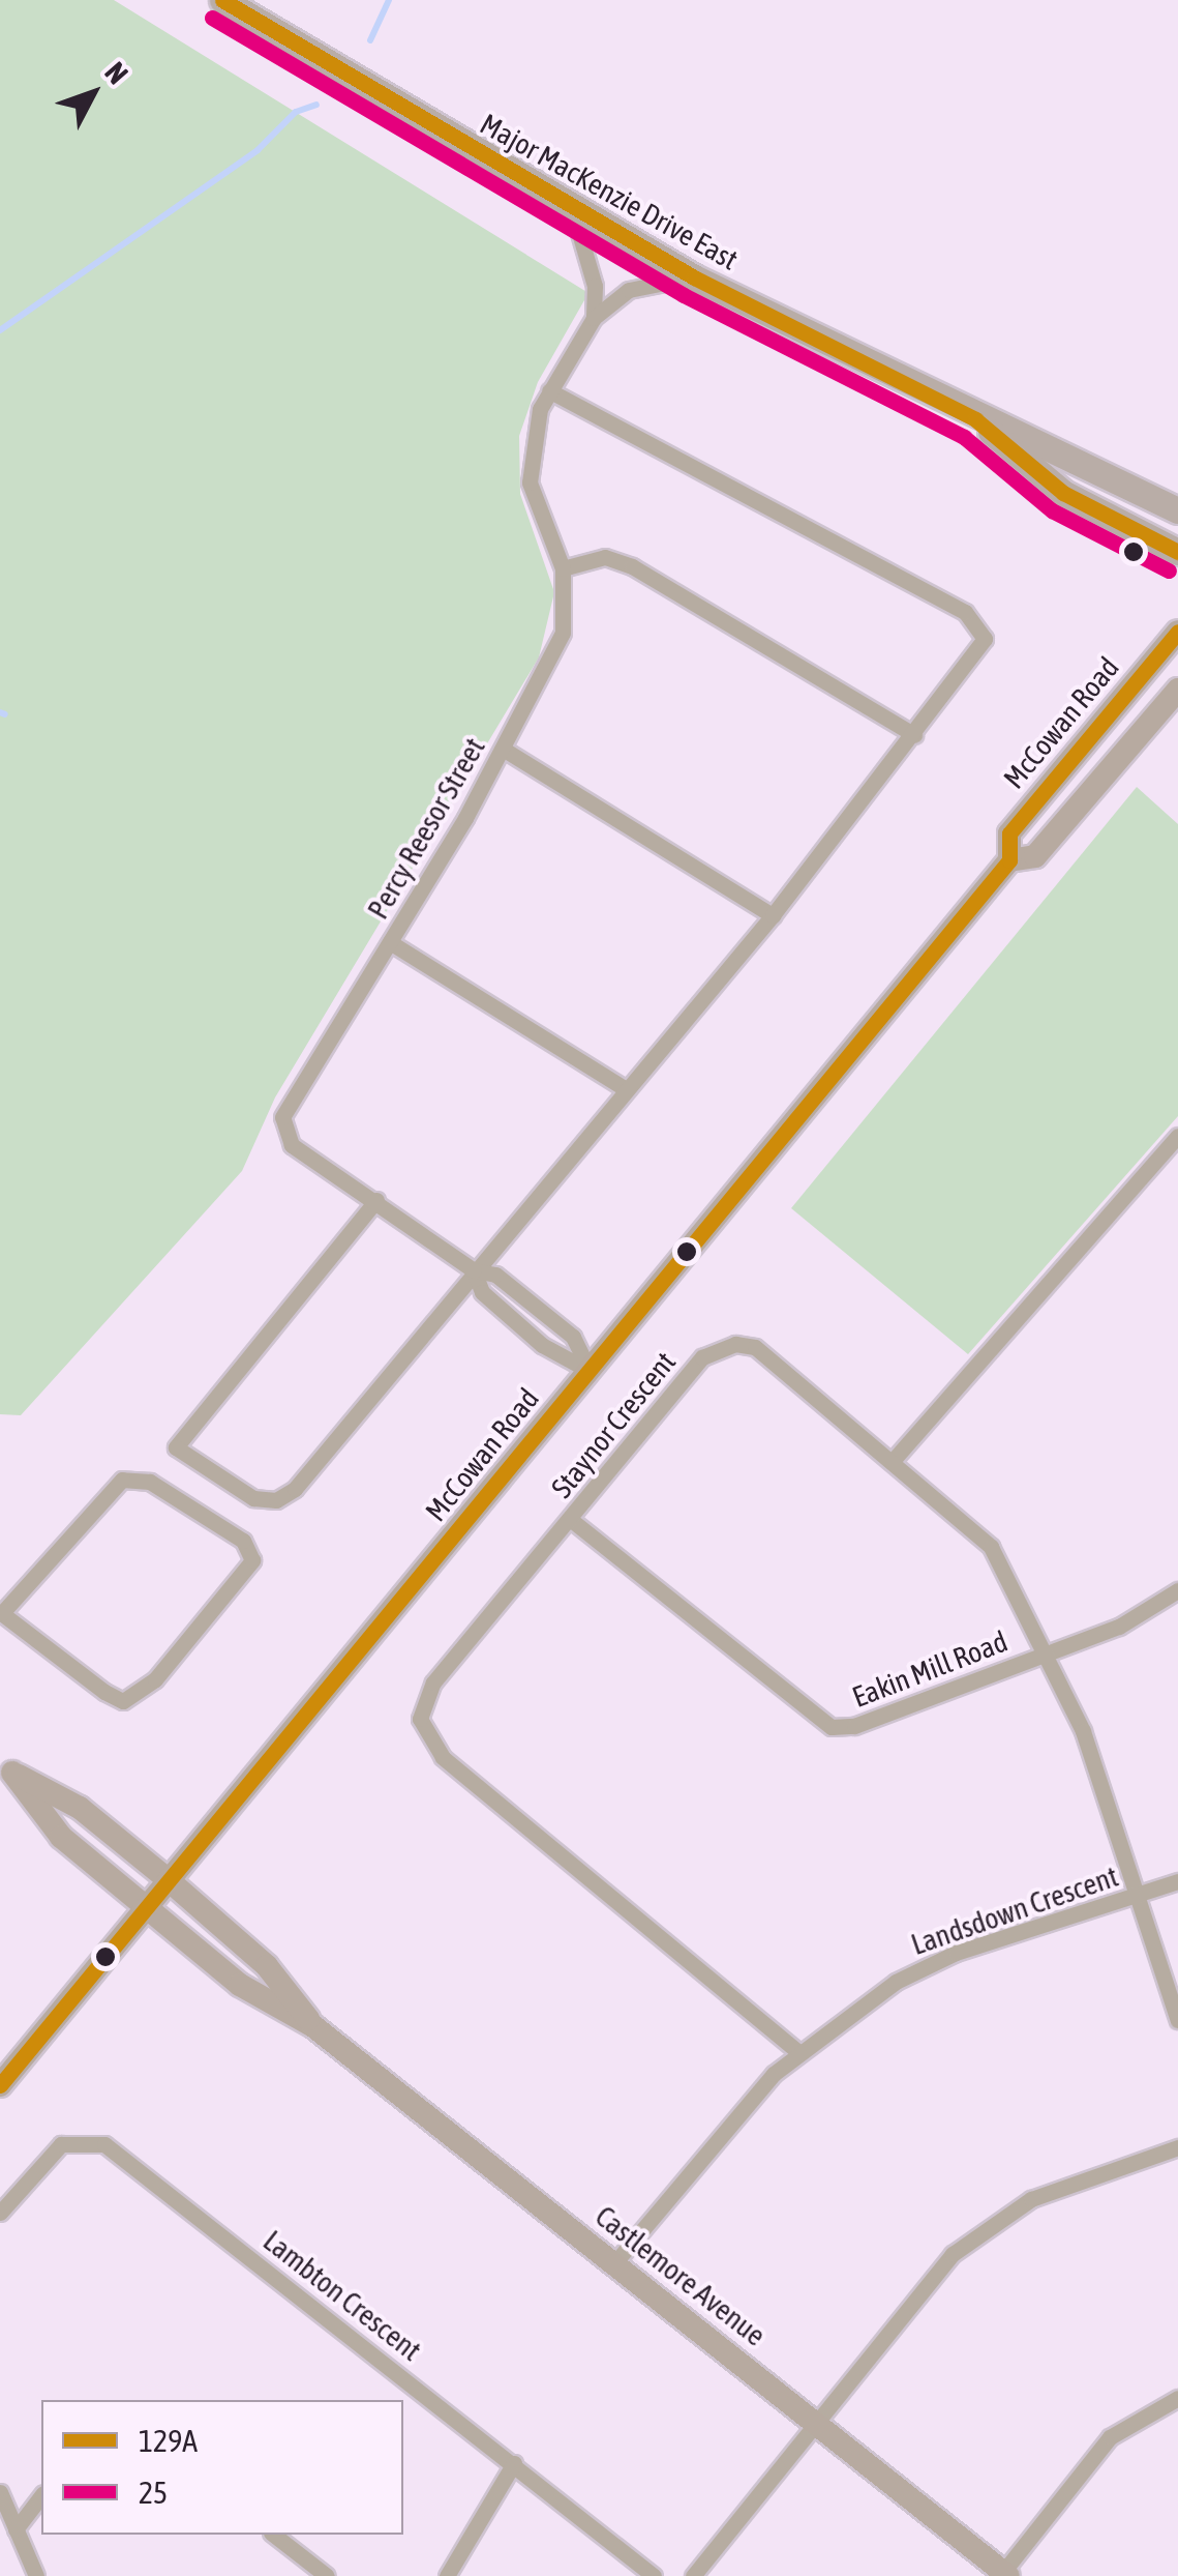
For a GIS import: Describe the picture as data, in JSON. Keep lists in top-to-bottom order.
{
  "streets": {
    "main road": ["Major MacKenzie Drive East", "McCowan Road", "Castlemore Avenue"],
    "street": [
      "Percy Reesor Street",
      "Staynor Crescent",
      "Eakin Mill Road",
      "Landsdown Crescent",
      "Lambton Crescent"
    ]
  },
  "crossings": [
    ["Major MacKenzie Drive East", "Percy Reesor Street"],
    ["McCowan Road", "Percy Reesor Street"],
    ["McCowan Road", "Castlemore Avenue"],
    ["Staynor Crescent", "Eakin Mill Road"],
    ["Staynor Crescent", "Landsdown Crescent"],
    ["Landsdown Crescent", "Castlemore Avenue"]
  ],
  "lines": ["transit line 129A", "transit line 25"],
  "legend": ["129A", "25"],
  "north": "top right"
}
